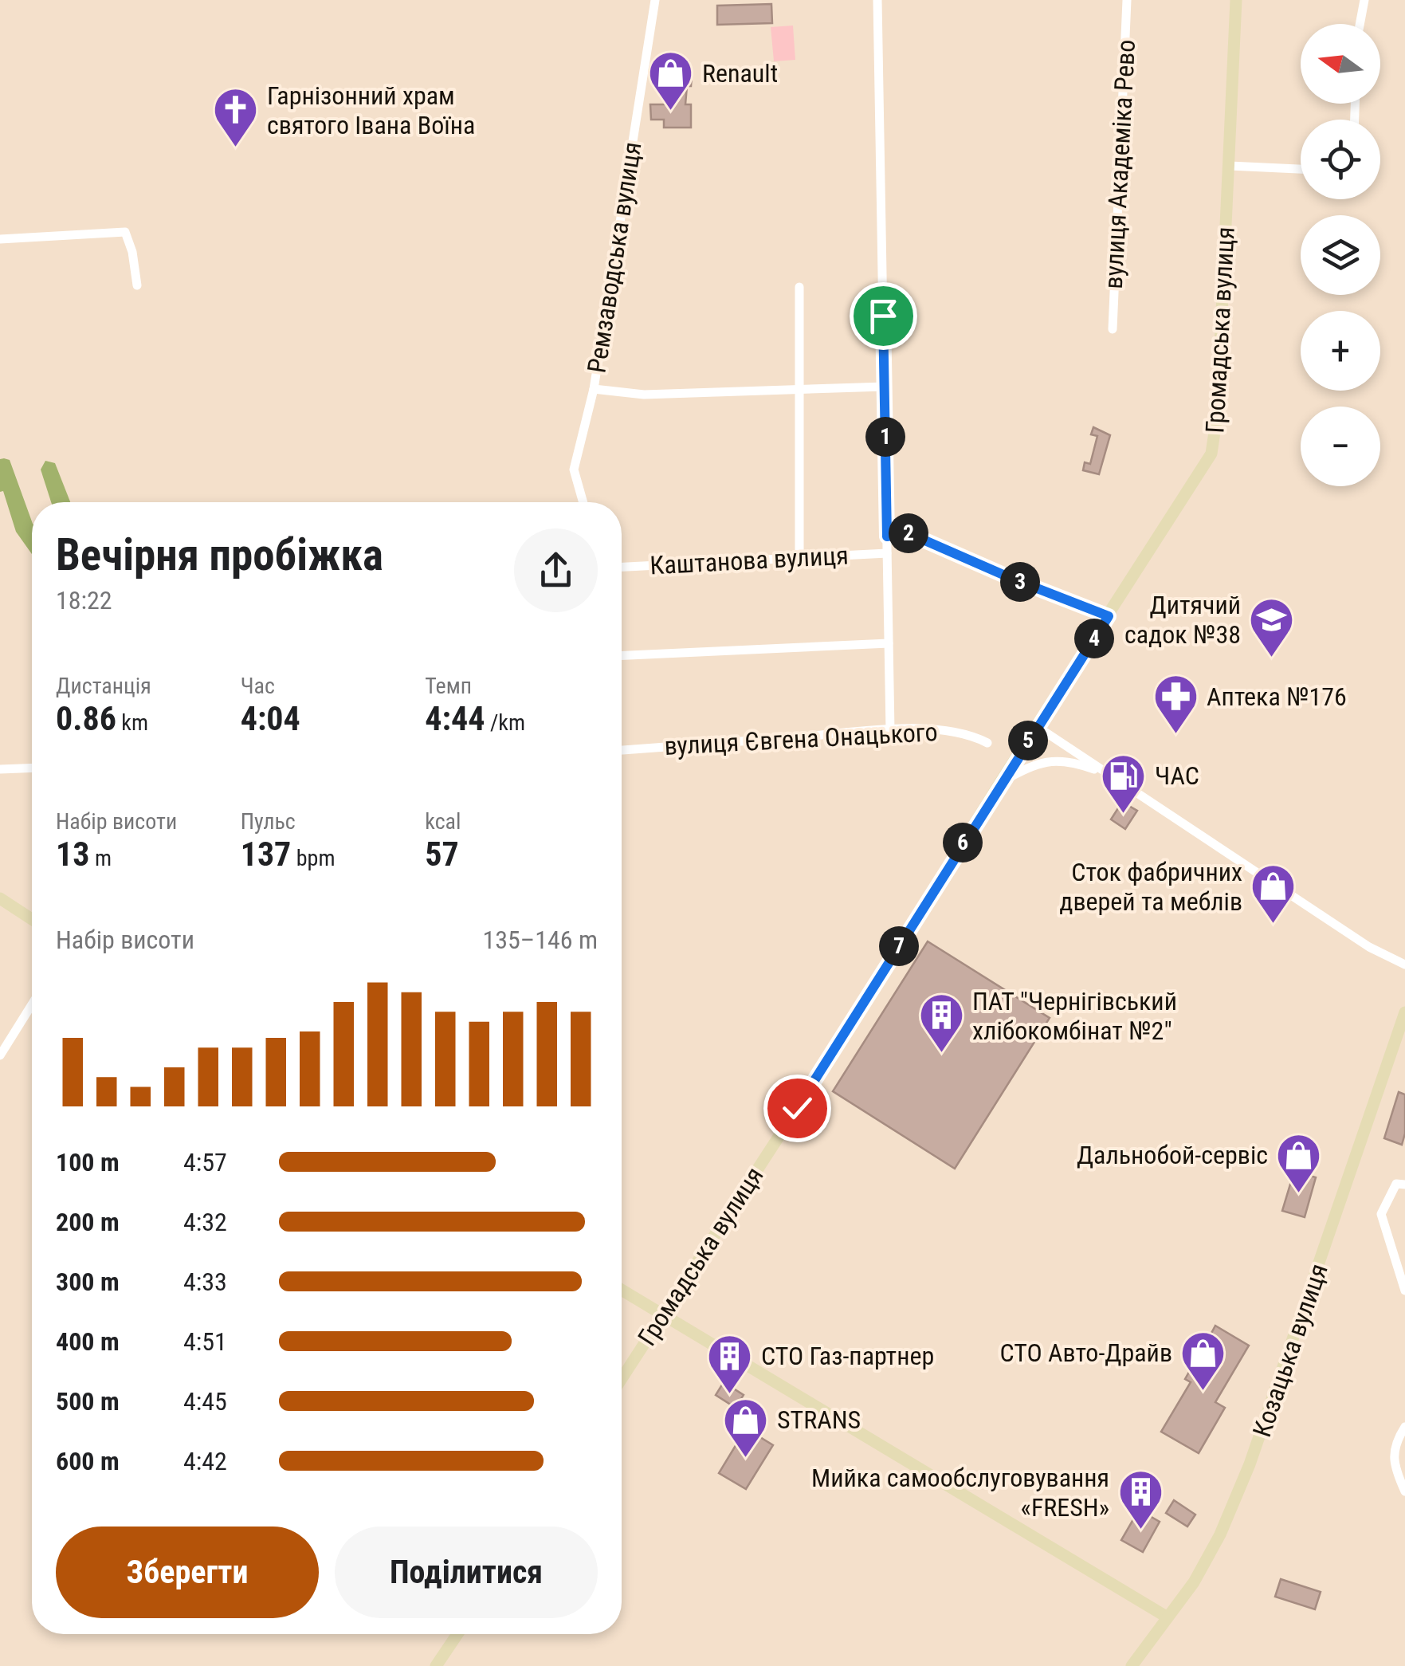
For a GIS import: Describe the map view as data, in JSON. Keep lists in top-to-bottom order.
{
  "streets": {
    "street": [
      "вулиця Академіка Рево",
      "Ремзаводська вулиця",
      "Громадська вулиця",
      "Каштанова вулиця",
      "вулиця Євгена Онацького",
      "Козацька вулиця"
    ]
  },
  "places": {
    "shop": [
      "Renault",
      "Сток фабричних дверей та меблів",
      "Дальнобой-сервіс",
      "СТО Авто-Драйв",
      "STRANS"
    ],
    "church": ["Гарнізонний храм святого Івана Воїна"],
    "school or university": ["Дитячий садок №38"],
    "pharmacy": ["Аптека №176"],
    "fuel station": ["ЧАС"],
    "building": ["ПАТ \"Чернігівський хлібокомбінат №2\"", "СТО Газ-партнер", "Мийка самообслуговування «FRESH»"]
  },
  "north": "left",
  "page": {
    "map_buttons": ["+", "−"],
    "pins": [
      "1",
      "2",
      "3",
      "4",
      "5",
      "6",
      "7"
    ],
    "heading": ["Вечірня пробіжка", "18:22"],
    "stats": [
      ["Дистанція", "0.86 km"],
      ["Час", "4:04"],
      ["Темп", "4:44 /km"],
      ["Набір висоти", "13 m"],
      ["Пульс", "137 bpm"],
      ["kcal", "57"]
    ],
    "chart": ["Набір висоти", "135–146 m"],
    "list": [
      {
        "name": "100 m",
        "note": "4:57"
      },
      {
        "name": "200 m",
        "note": "4:32"
      },
      {
        "name": "300 m",
        "note": "4:33"
      },
      {
        "name": "400 m",
        "note": "4:51"
      },
      {
        "name": "500 m",
        "note": "4:45"
      },
      {
        "name": "600 m",
        "note": "4:42"
      }
    ],
    "buttons": ["Зберегти", "Поділитися"]
  }
}
